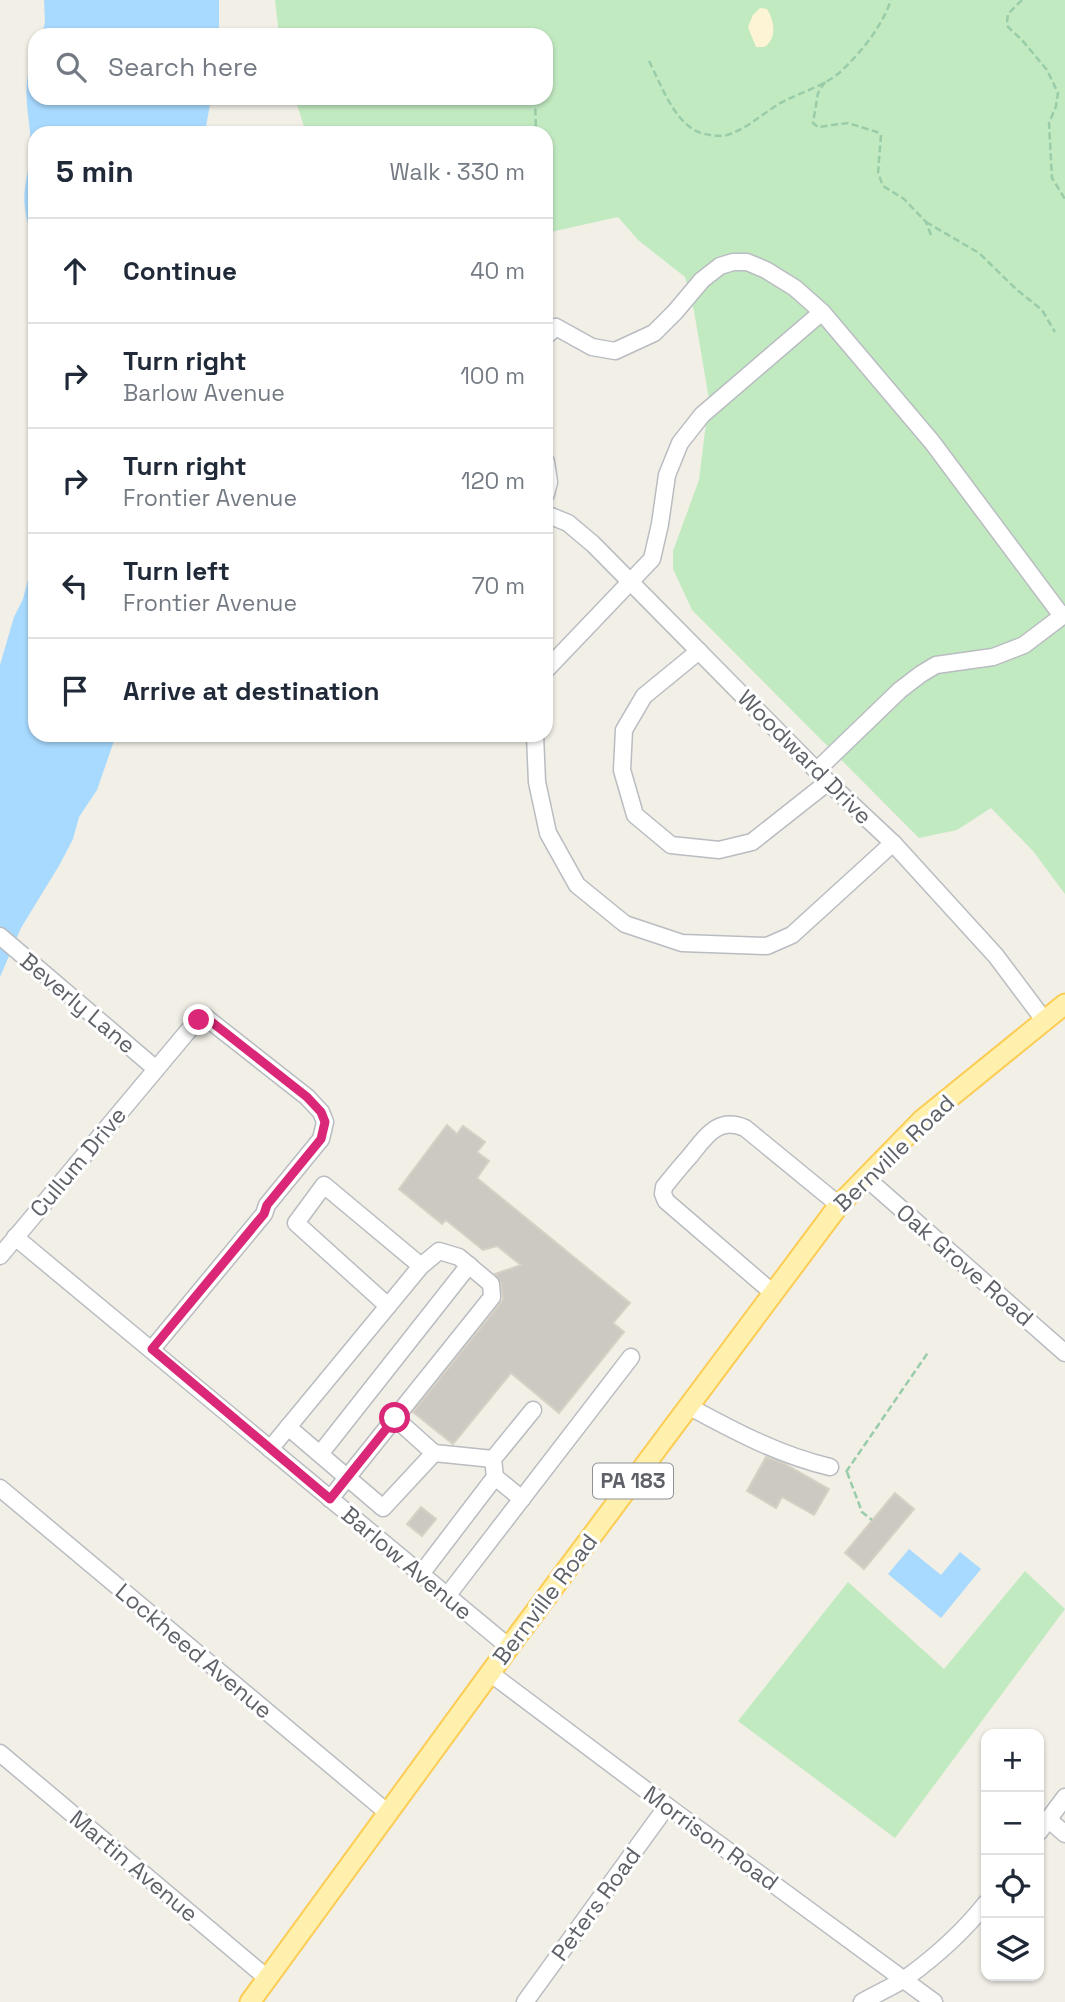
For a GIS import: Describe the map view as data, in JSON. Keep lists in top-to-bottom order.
{
  "streets": {
    "main road": ["Bernville Road", "PA 183"],
    "street": [
      "Woodward Drive",
      "Beverly Lane",
      "Cullum Drive",
      "Oak Grove Road",
      "Barlow Avenue",
      "Lockheed Avenue",
      "Morrison Road",
      "Martin Avenue",
      "Peters Road"
    ]
  },
  "crossings": [
    ["Woodward Drive", "Bernville Road"],
    ["Beverly Lane", "Cullum Drive"],
    ["Bernville Road", "Oak Grove Road"],
    ["Bernville Road", "Barlow Avenue"],
    ["Bernville Road", "Lockheed Avenue"],
    ["Bernville Road", "Morrison Road"],
    ["Bernville Road", "Martin Avenue"],
    ["Cullum Drive", "Barlow Avenue"],
    ["Morrison Road", "Peters Road"]
  ],
  "page": {
    "search": "Search here",
    "heading": ["5 min", "Walk · 330 m"],
    "list": [
      ["Continue", "40 m"],
      ["Turn right", "Barlow Avenue", "100 m"],
      ["Turn right", "Frontier Avenue", "120 m"],
      ["Turn left", "Frontier Avenue", "70 m"],
      "Arrive at destination"
    ],
    "map_buttons": ["+", "−"]
  }
}
